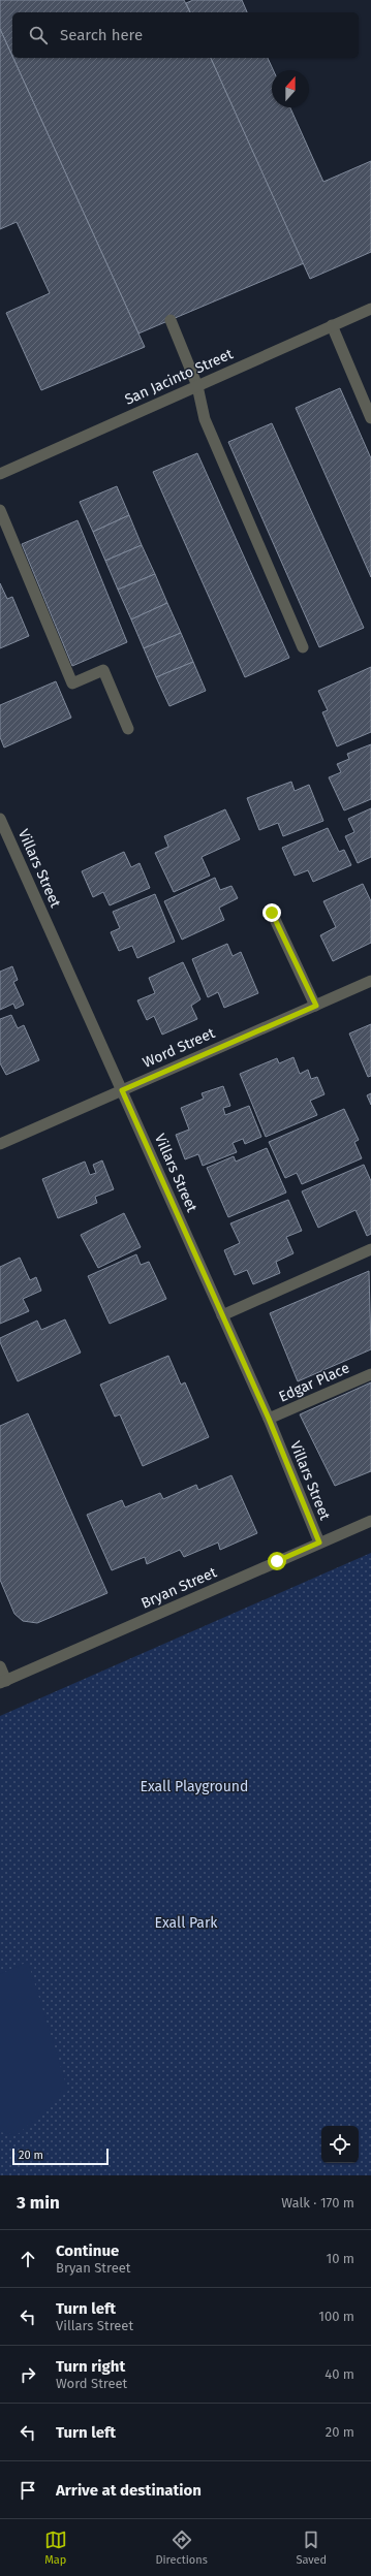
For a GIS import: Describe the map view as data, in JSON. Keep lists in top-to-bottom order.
{
  "streets": {
    "street": [
      "San Jacinto Street",
      "Villars Street",
      "Word Street",
      "Edgar Place",
      "Bryan Street"
    ]
  },
  "crossings": [
    ["Villars Street", "Word Street"],
    ["Villars Street", "Edgar Place"],
    ["Villars Street", "Bryan Street"]
  ],
  "parks": ["Exall Playground", "Exall Park"],
  "scale_bar": "20 m",
  "north": "top",
  "page": {
    "search": "Search here",
    "scale": "20 m",
    "heading": ["3 min", "Walk · 170 m"],
    "list": [
      ["Continue", "Bryan Street", "10 m"],
      ["Turn left", "Villars Street", "100 m"],
      ["Turn right", "Word Street", "40 m"],
      ["Turn left", "20 m"],
      "Arrive at destination"
    ],
    "nav": ["Map", "Directions", "Saved"]
  }
}
